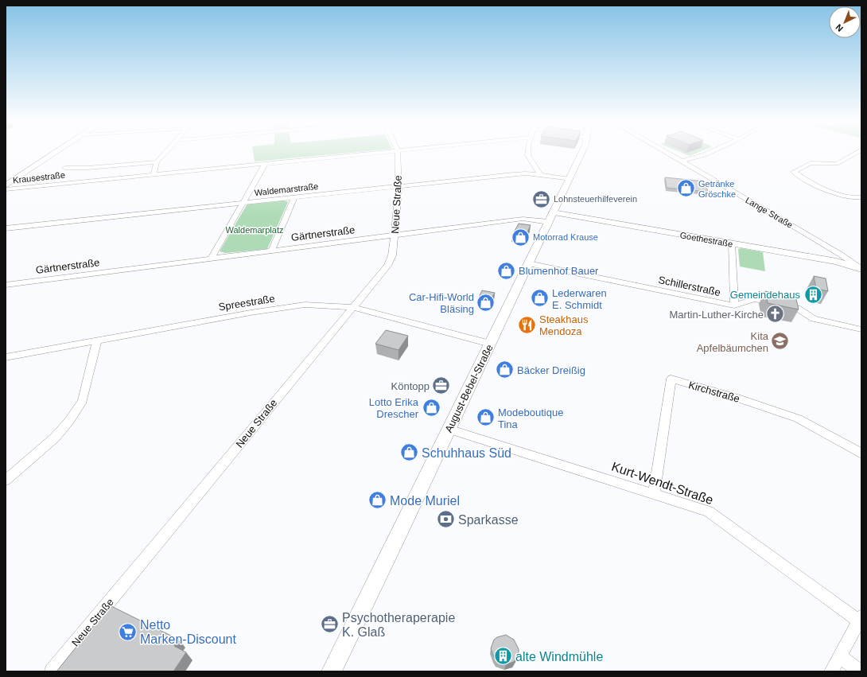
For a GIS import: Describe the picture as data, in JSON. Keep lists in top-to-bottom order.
{
  "streets": {
    "main road": ["August-Bebel-Straße"],
    "street": [
      "Krausestraße",
      "Waldemarstraße",
      "Neue Straße",
      "Lange Straße",
      "Gärtnerstraße",
      "Goethestraße",
      "Schillerstraße",
      "Spreestraße",
      "Kirchstraße",
      "Kurt-Wendt-Straße"
    ]
  },
  "crossings": [
    ["Waldemarstraße", "Neue Straße"],
    ["Waldemarstraße", "August-Bebel-Straße"],
    ["Neue Straße", "Gärtnerstraße"],
    ["Neue Straße", "Spreestraße"],
    ["Lange Straße", "Goethestraße"],
    ["Gärtnerstraße", "Goethestraße"],
    ["Gärtnerstraße", "August-Bebel-Straße"],
    ["Goethestraße", "August-Bebel-Straße"],
    ["Schillerstraße", "August-Bebel-Straße"],
    ["Spreestraße", "August-Bebel-Straße"],
    ["August-Bebel-Straße", "Kurt-Wendt-Straße"],
    ["Kirchstraße", "Kurt-Wendt-Straße"]
  ],
  "parks": ["Waldemarplatz"],
  "places": {
    "shop": [
      "Getränke Gröschke",
      "Motorrad Krause",
      "Blumenhof Bauer",
      "Lederwaren E. Schmidt",
      "Car-Hifi-World Bläsing",
      "Bäcker Dreißig",
      "Lotto Erika Drescher",
      "Modeboutique Tina",
      "Schuhhaus Süd",
      "Mode Muriel"
    ],
    "office": ["Lohnsteuerhilfeverein", "Köntopp", "Psychotheraperapie K. Glaß"],
    "building": ["Gemeindehaus", "alte Windmühle"],
    "church": ["Martin-Luther-Kirche"],
    "restaurant": ["Steakhaus Mendoza"],
    "school or university": ["Kita Apfelbäumchen"],
    "bank": ["Sparkasse"],
    "supermarket": ["Netto Marken-Discount"]
  },
  "north": "bottom left"
}
